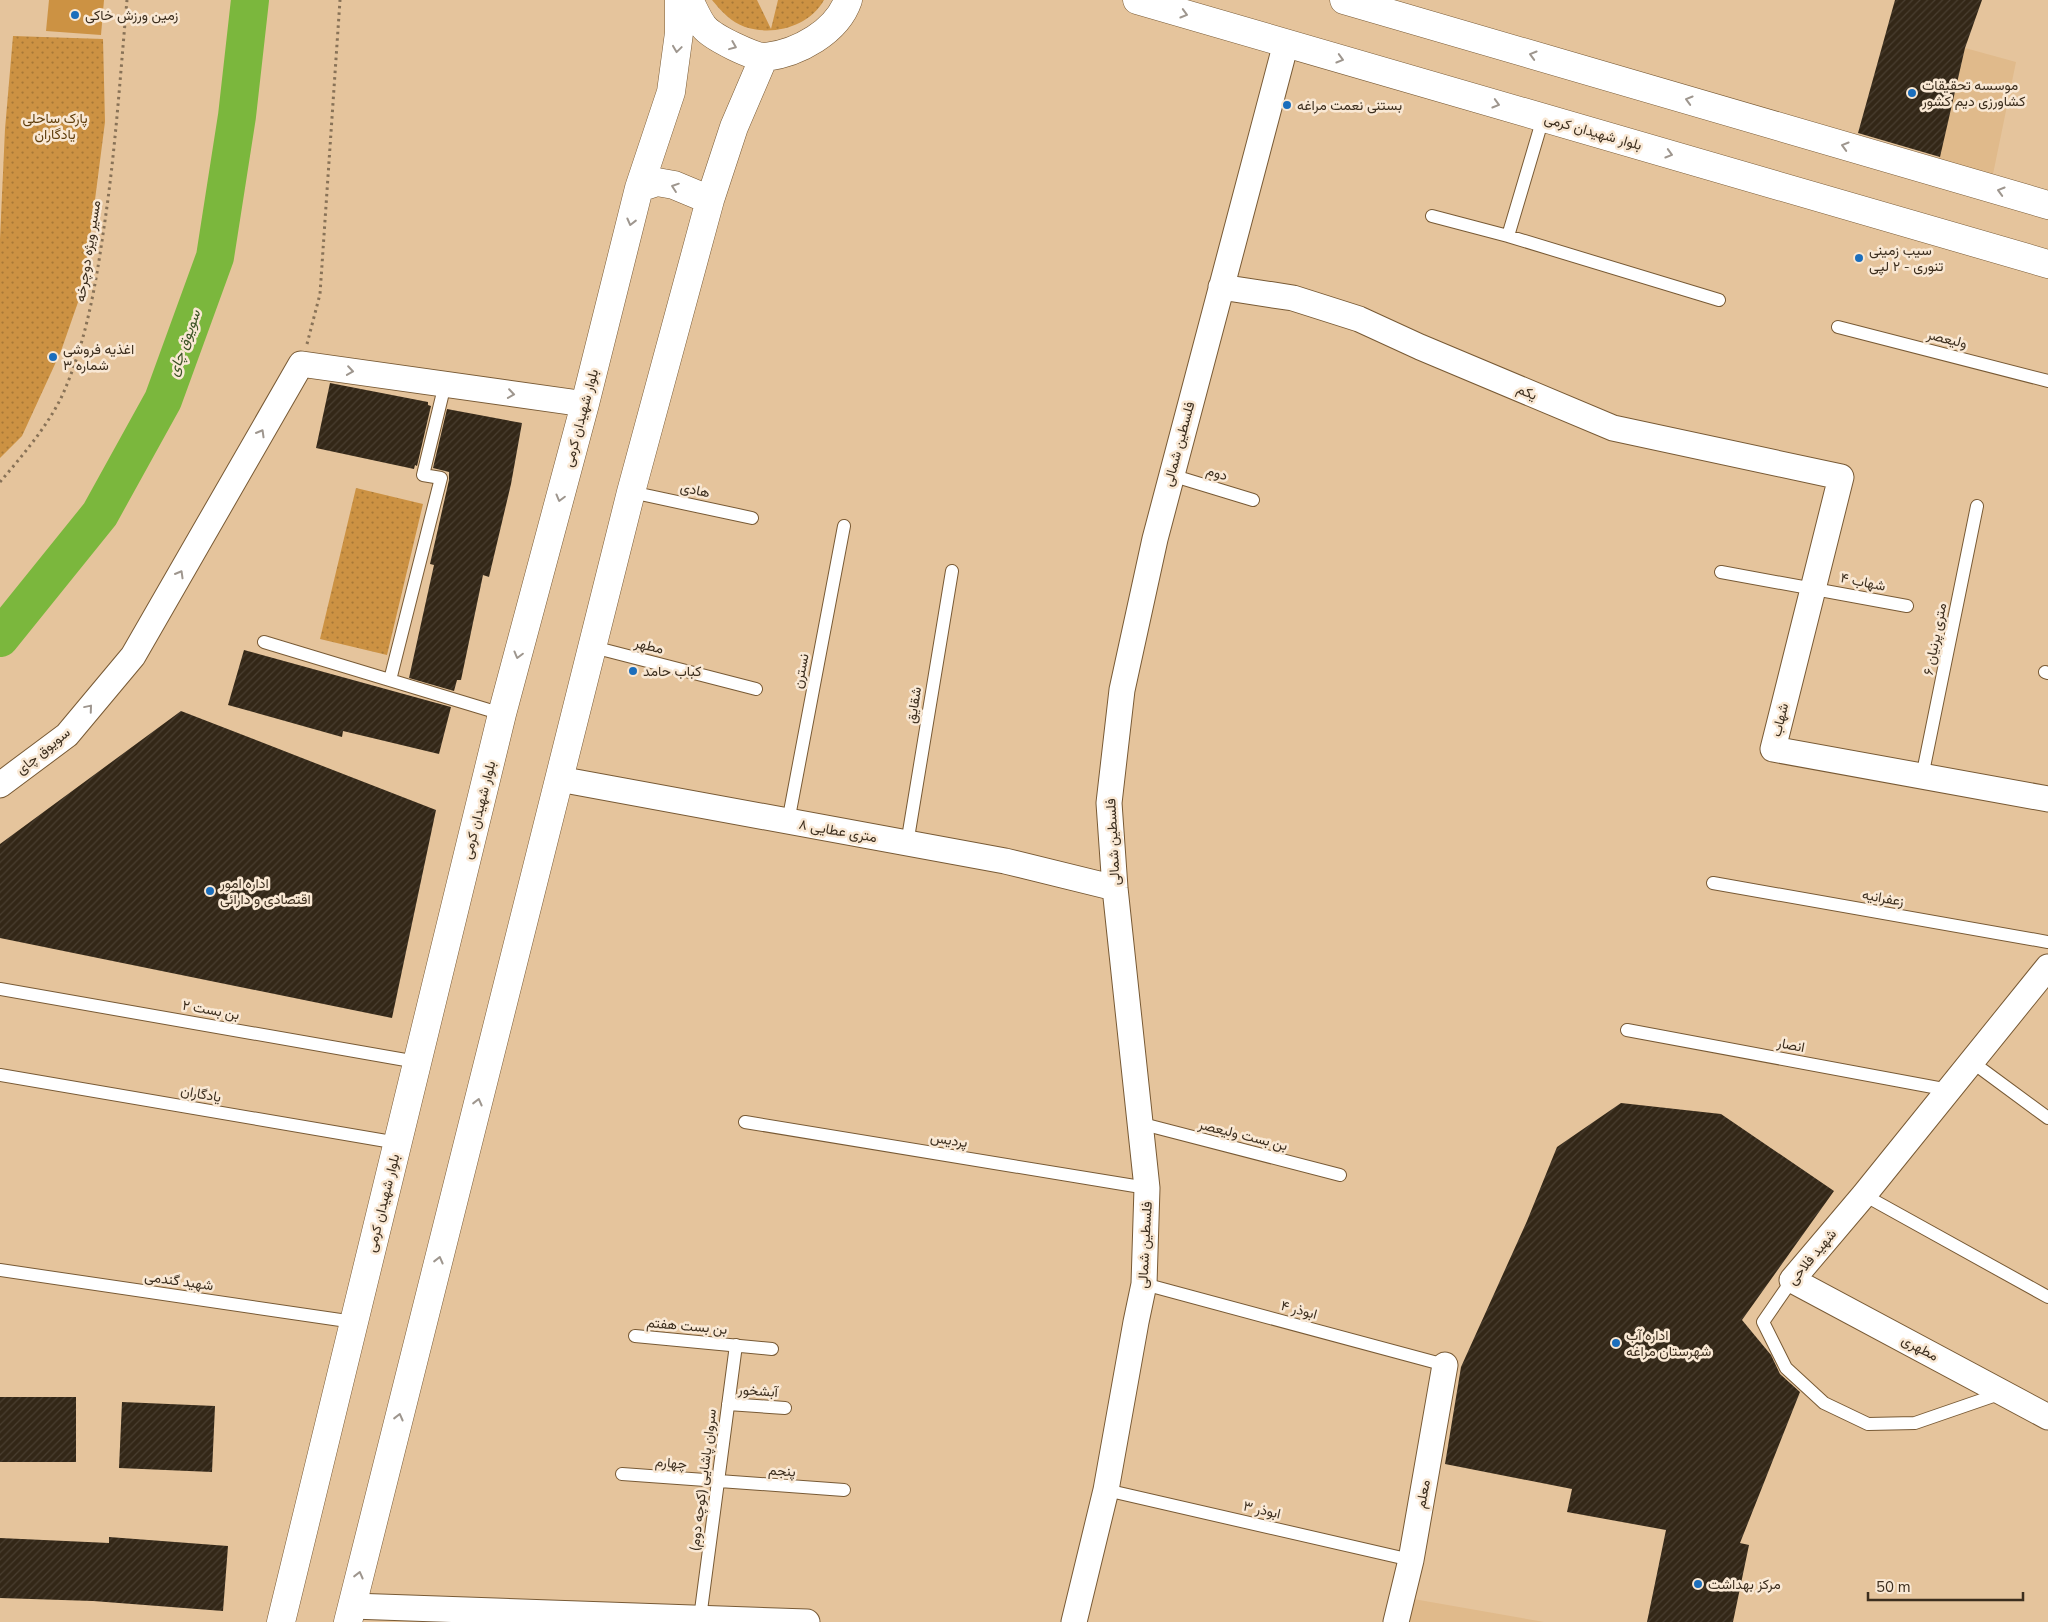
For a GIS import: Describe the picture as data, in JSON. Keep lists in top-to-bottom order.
{
  "streets": {
    "main road": ["بلوار شهیدان کرمی"],
    "street": [
      "یکم",
      "فلسطین شمالی",
      "شهاب",
      "سویوق چای",
      "۸ متری عطایی",
      "شهید فلاحی",
      "مطهری",
      "معلم"
    ],
    "lane": [
      "ولیعصر",
      "دوم",
      "هادی",
      "شهاب ۴",
      "۶ متری پرنیان",
      "مطهر",
      "نسترن",
      "شقایق",
      "زعفرانیه",
      "بن بست ۲",
      "انصار",
      "یادگاران",
      "بن بست ولیعصر",
      "پردیس",
      "شهید گندمی",
      "ابوذر ۴",
      "بن بست هفتم",
      "آبشخور",
      "چهارم",
      "پنجم",
      "سروان پاشایی (کوچه دوم)",
      "ابوذر ۳"
    ],
    "path": ["مسیر ویژه دوچرخه"]
  },
  "crossings": [
    ["بلوار شهیدان کرمی", "فلسطین شمالی"],
    ["بلوار شهیدان کرمی", "بن بست ۲"],
    ["بلوار شهیدان کرمی", "یادگاران"],
    ["بلوار شهیدان کرمی", "شهید گندمی"],
    ["یکم", "فلسطین شمالی"],
    ["یکم", "شهاب"],
    ["فلسطین شمالی", "دوم"],
    ["فلسطین شمالی", "۸ متری عطایی"],
    ["فلسطین شمالی", "بن بست ولیعصر"],
    ["فلسطین شمالی", "پردیس"],
    ["فلسطین شمالی", "ابوذر ۴"],
    ["فلسطین شمالی", "ابوذر ۳"],
    ["شهاب ۴", "شهاب"],
    ["۶ متری پرنیان", "شهاب"],
    ["نسترن", "۸ متری عطایی"],
    ["شقایق", "۸ متری عطایی"],
    ["انصار", "شهید فلاحی"],
    ["شهید فلاحی", "مطهری"],
    ["ابوذر ۴", "معلم"],
    ["بن بست هفتم", "سروان پاشایی (کوچه دوم)"],
    ["آبشخور", "سروان پاشایی (کوچه دوم)"],
    ["چهارم", "پنجم"],
    ["چهارم", "سروان پاشایی (کوچه دوم)"],
    ["پنجم", "سروان پاشایی (کوچه دوم)"],
    ["معلم", "ابوذر ۳"]
  ],
  "one_way": ["سویوق چای"],
  "water": ["سویوق چای"],
  "parks": ["پارک ساحلی یادگاران"],
  "places": [
    "زمین ورزش خاکی",
    "موسسه تحقیقات کشاورزی دیم کشور",
    "بستنی نعمت مراغه",
    "سیب زمینی تنوری - ۲ لپی",
    "اغذیه فروشی شماره ۳",
    "کباب حامد",
    "اداره امور اقتصادی و دارائی",
    "اداره آب شهرستان مراغه",
    "مرکز بهداشت"
  ],
  "scale_bar": "50 m"
}
